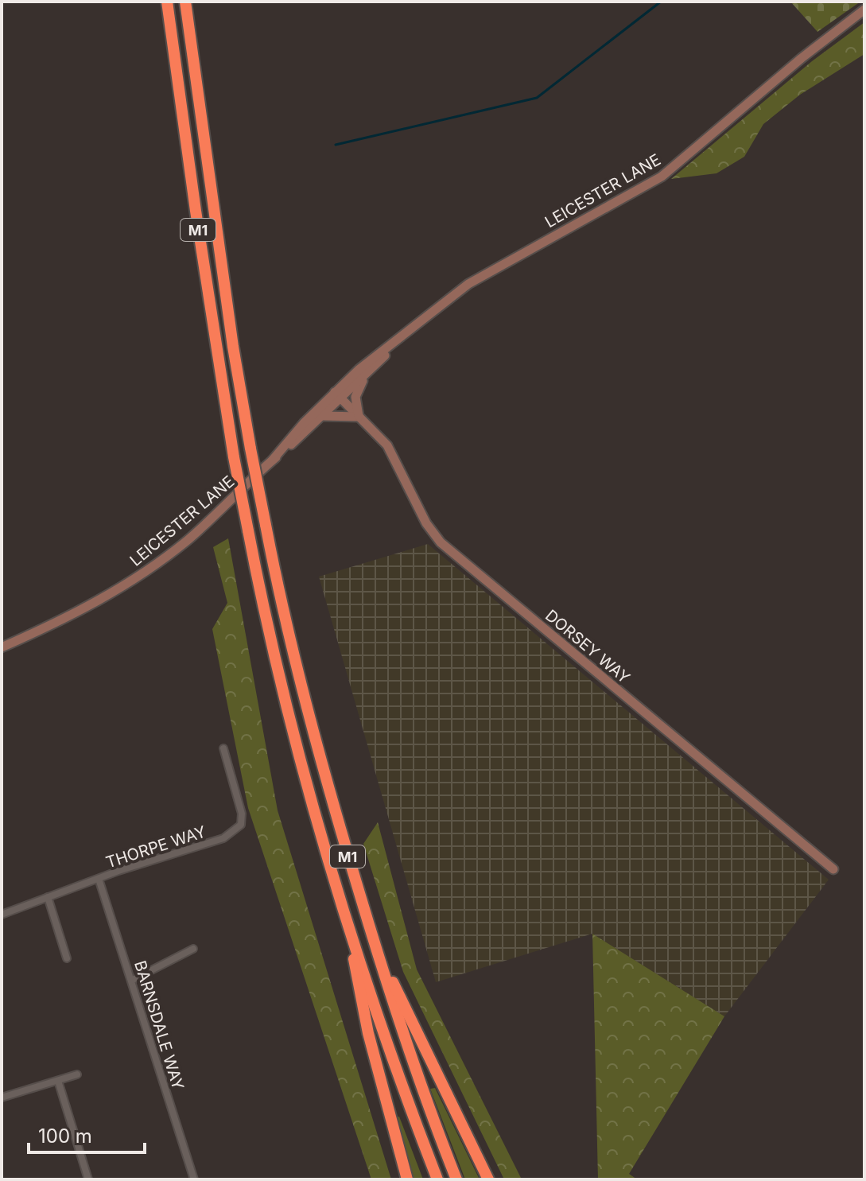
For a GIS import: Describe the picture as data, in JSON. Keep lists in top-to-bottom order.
{
  "streets": {
    "highway": ["M1"],
    "street": [
      "LEICESTER LANE",
      "DORSEY WAY",
      "THORPE WAY",
      "BARNSDALE WAY"
    ]
  },
  "crossings": [
    ["LEICESTER LANE", "DORSEY WAY"],
    ["THORPE WAY", "BARNSDALE WAY"]
  ],
  "scale_bar": "100 m"
}
